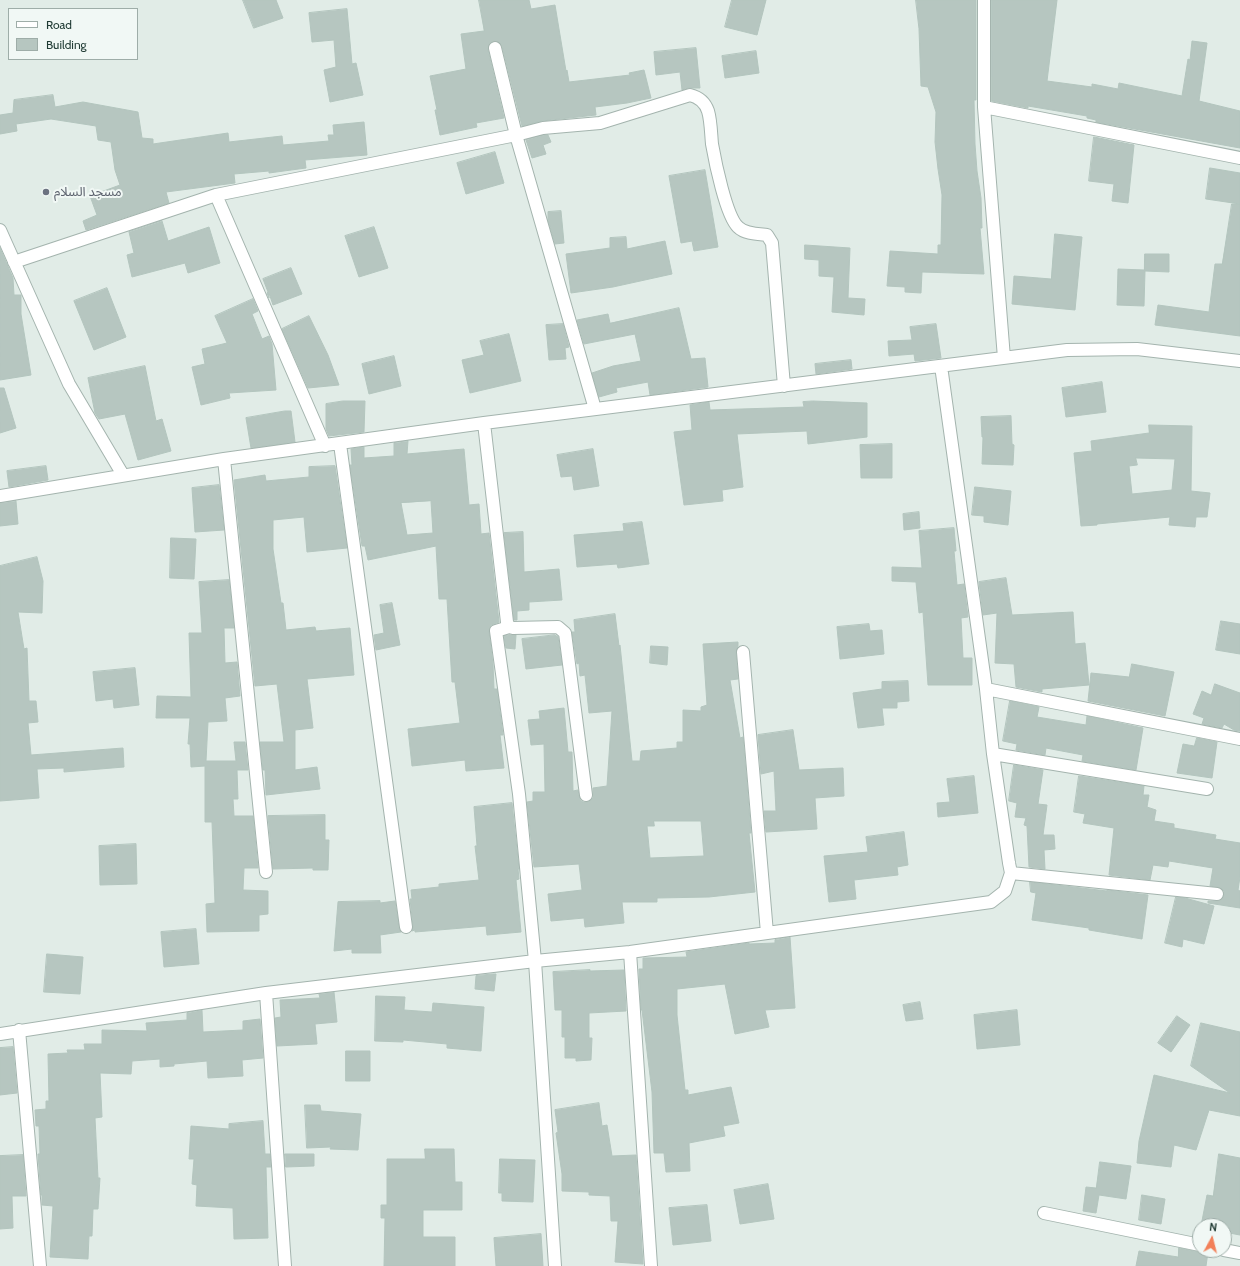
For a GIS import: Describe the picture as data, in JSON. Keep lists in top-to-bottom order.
{
  "places": ["مسجد السلام"],
  "legend": ["Road", "Building"],
  "north": "top"
}
